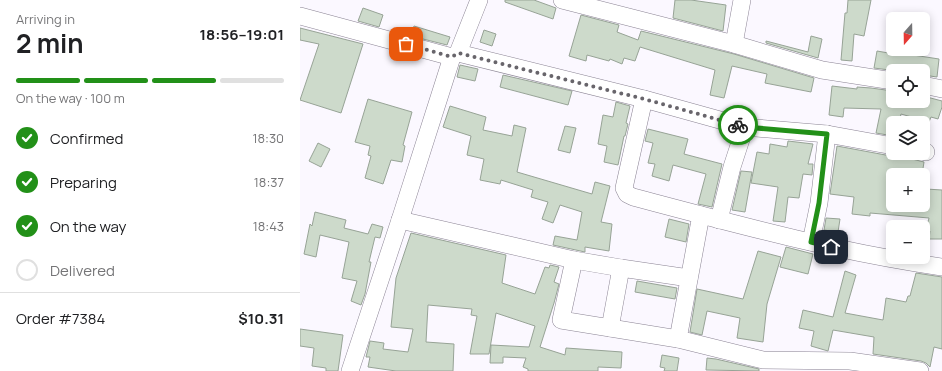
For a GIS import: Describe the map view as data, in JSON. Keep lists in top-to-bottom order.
{
  "north": "bottom",
  "page": {
    "heading": ["2 min", "Arriving in", "18:56–19:01"],
    "panel": ["Order #7384", "$10.31"],
    "map_buttons": ["+", "−"],
    "bar": "On the way · 100 m",
    "list": [
      ["Confirmed", "18:30"],
      ["Preparing", "18:37"],
      ["On the way", "18:43"],
      "Delivered"
    ]
  }
}
